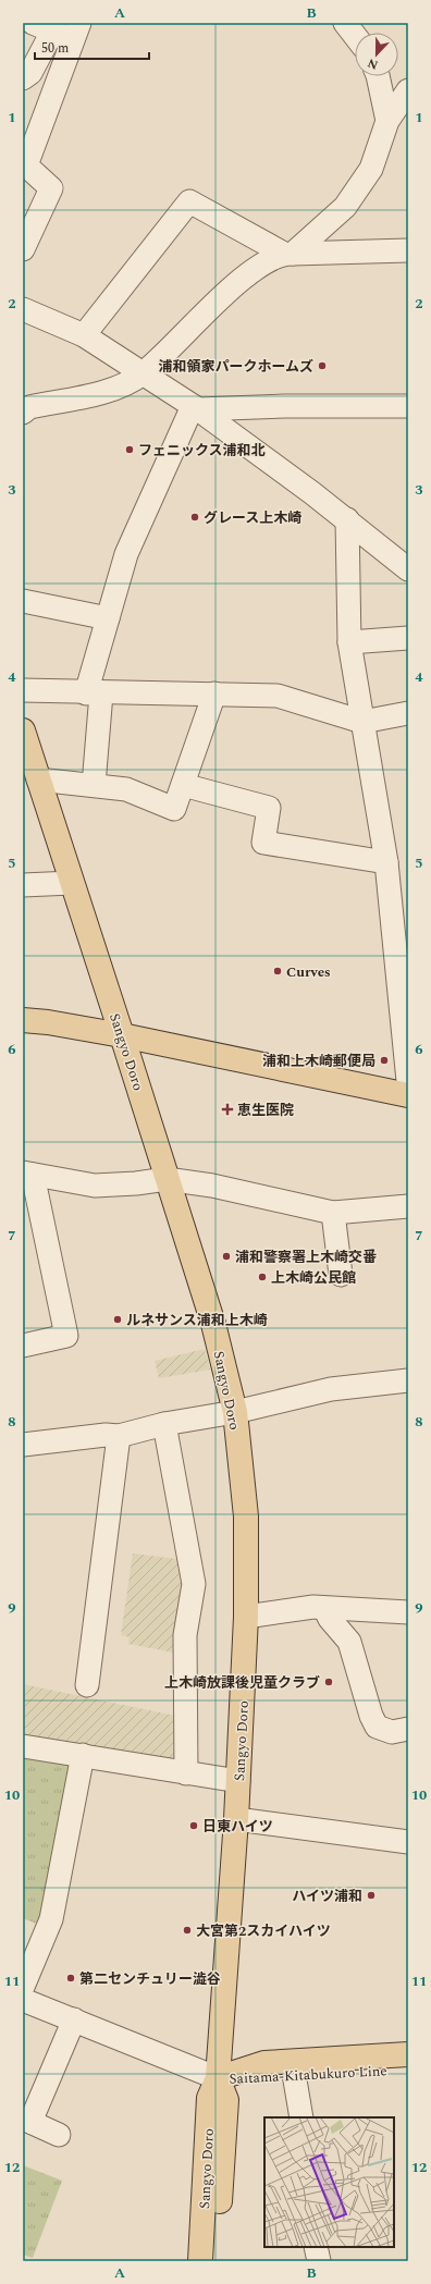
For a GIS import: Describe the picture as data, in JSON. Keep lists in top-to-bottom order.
{
  "streets": {
    "main road": ["Sangyo Doro", "Saitama-Kitabukuro Line"]
  },
  "crossings": [
    ["Sangyo Doro", "Saitama-Kitabukuro Line"]
  ],
  "places": {
    "other": [
      "浦和領家パークホームズ",
      "フェニックス浦和北",
      "グレース上木崎",
      "Curves",
      "浦和上木崎郵便局",
      "浦和警察署上木崎交番",
      "上木崎公民館",
      "ルネサンス浦和上木崎",
      "上木崎放課後児童クラブ",
      "日東ハイツ",
      "ハイツ浦和",
      "大宮第2スカイハイツ",
      "第二センチュリー澁谷"
    ],
    "health": ["恵生医院"]
  },
  "scale_bar": "50 m",
  "north": "bottom",
  "grid": {
    "columns": ["A", "B"],
    "rows": [
      "1",
      "2",
      "3",
      "4",
      "5",
      "6",
      "7",
      "8",
      "9",
      "10",
      "11",
      "12"
    ]
  }
}
